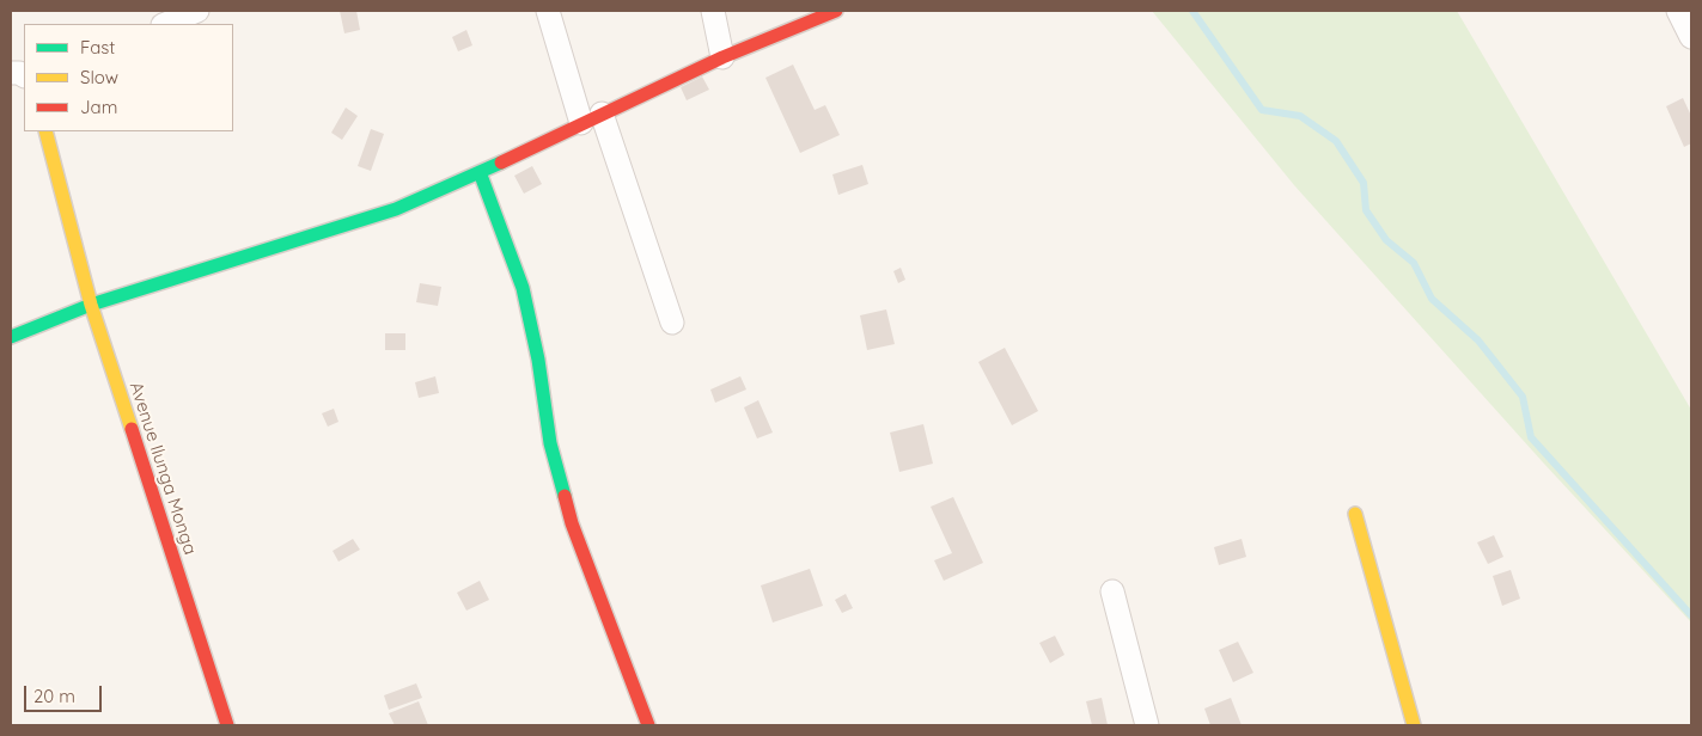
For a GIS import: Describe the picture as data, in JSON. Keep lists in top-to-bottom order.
{
  "streets": {
    "street": ["Avenue Ilunga Monga"]
  },
  "legend": ["Fast", "Slow", "Jam"],
  "scale_bar": "20 m"
}
